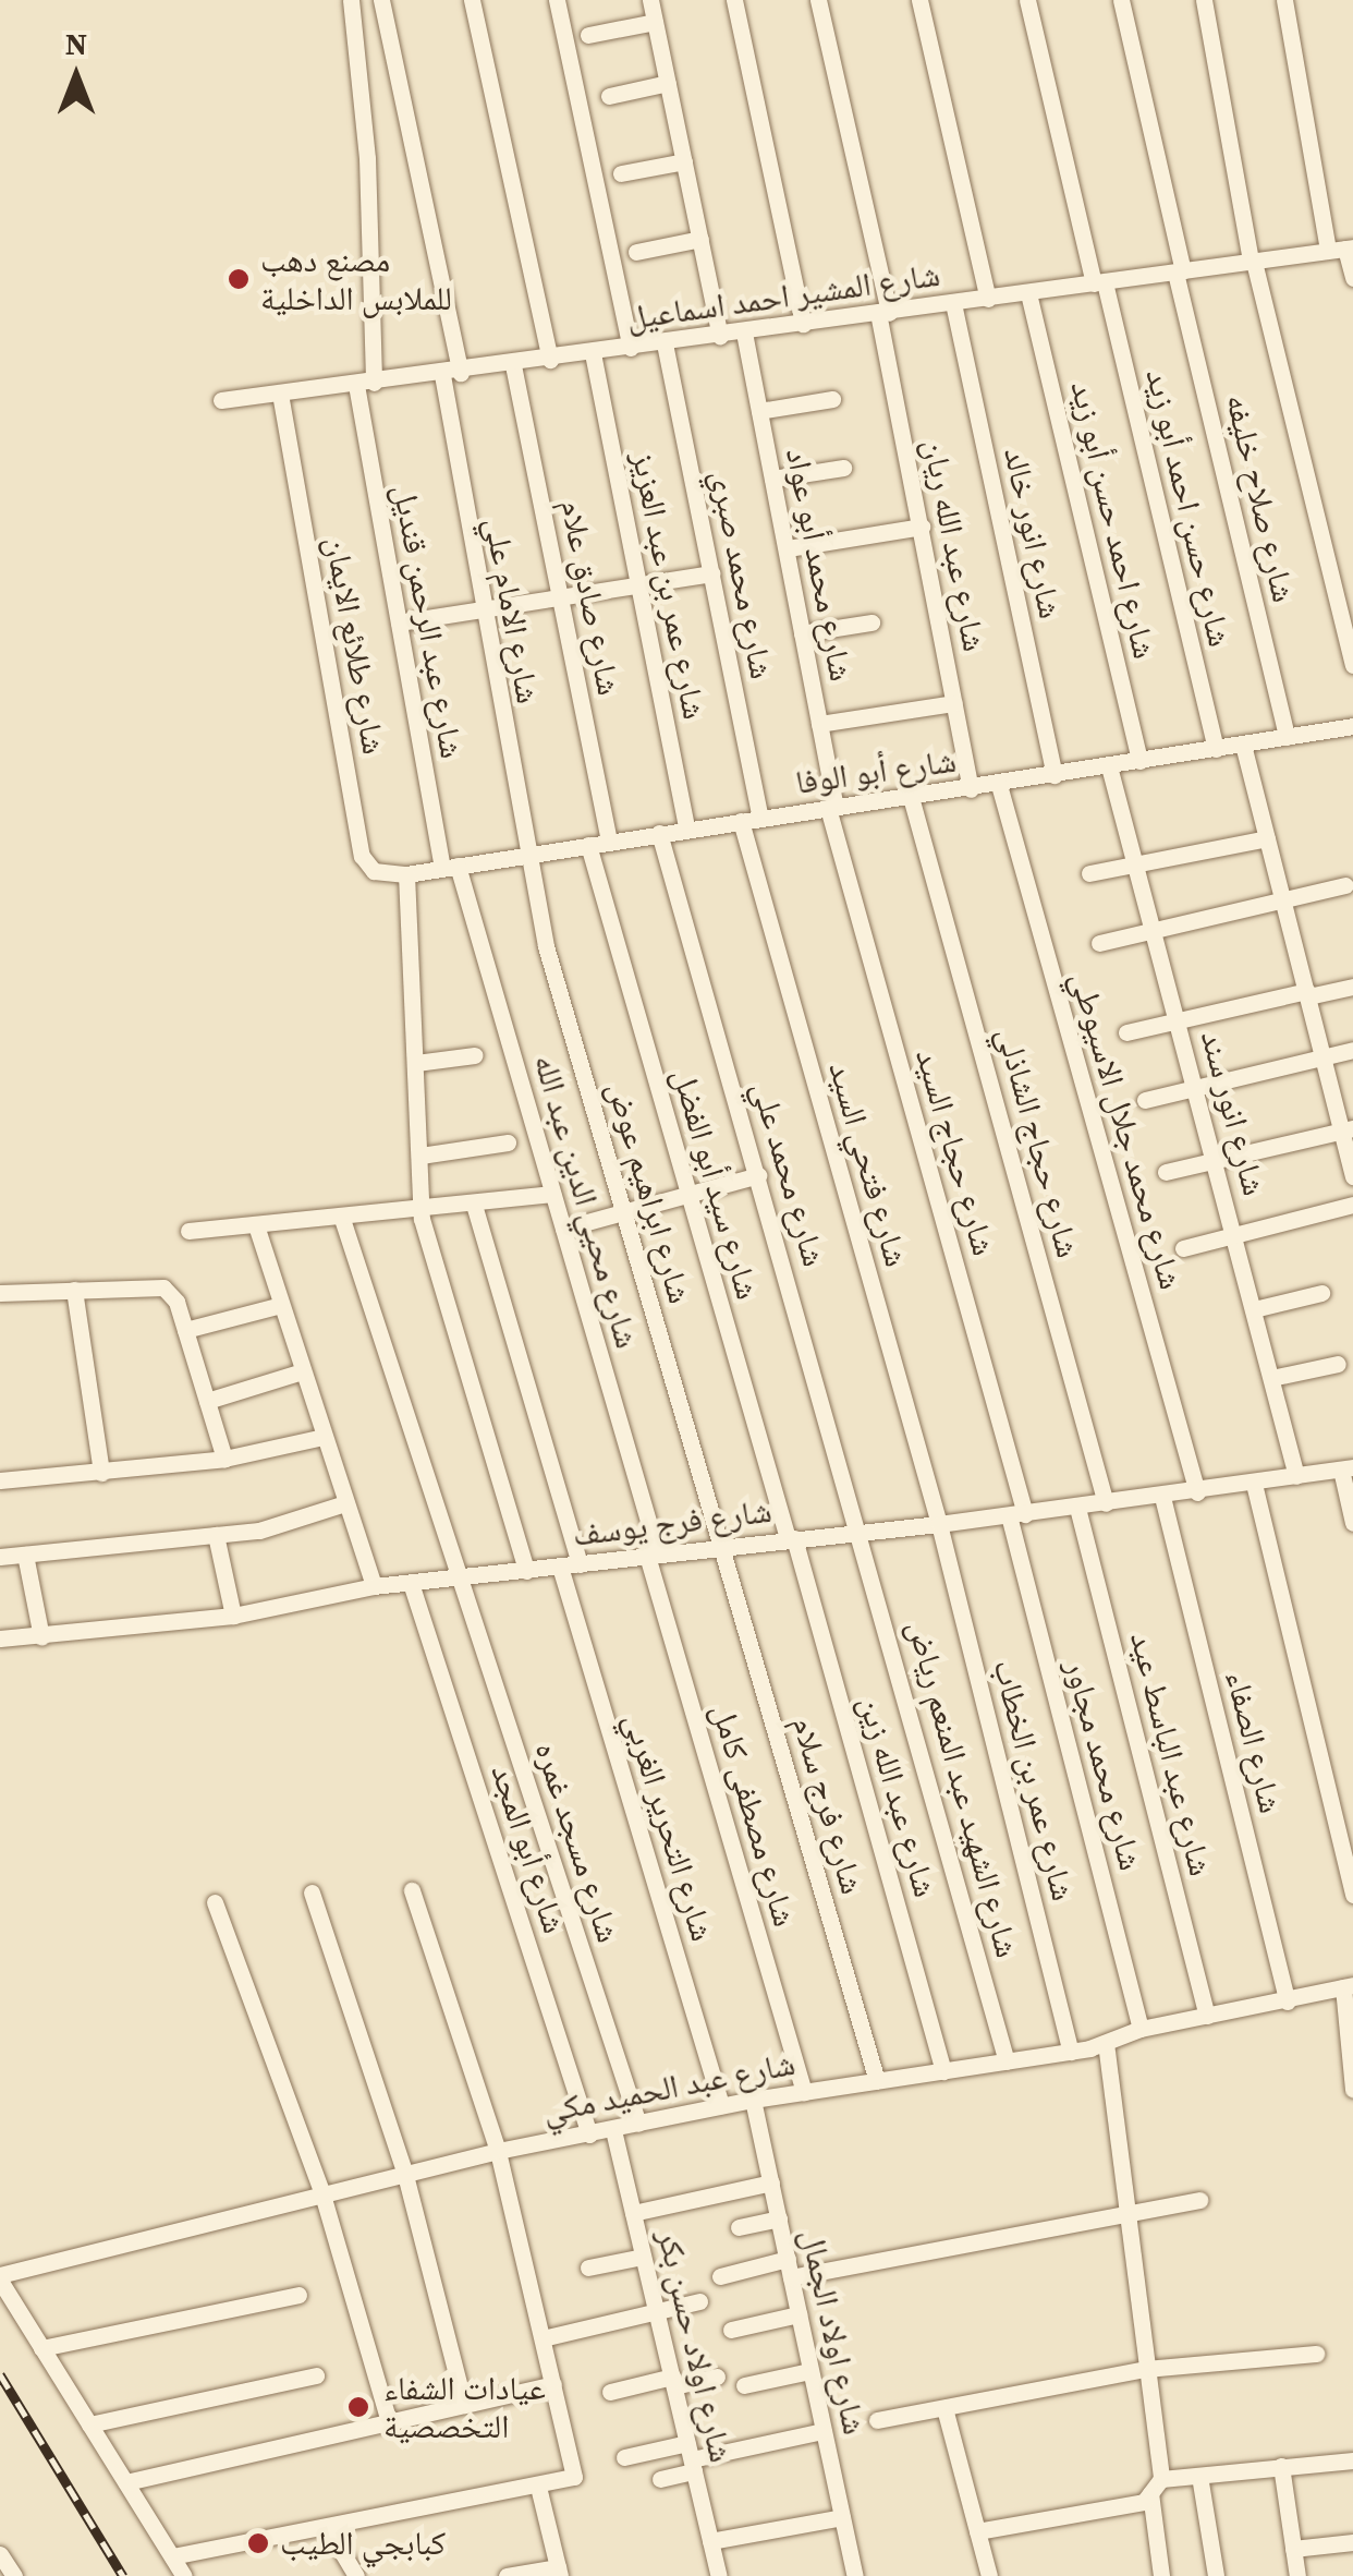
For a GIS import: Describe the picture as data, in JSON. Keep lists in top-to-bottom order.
{
  "streets": {
    "street": [
      "شارع المشير احمد اسماعيل",
      "شارع صلاح خليفه",
      "شارع حسن احمد أبو زيد",
      "شارع احمد حسن أبو زيد",
      "شارع انور خالد",
      "شارع عبد الله ريان",
      "شارع محمد أبو عواد",
      "شارع محمد صبري",
      "شارع عمر بن عبد العزيز",
      "شارع صادق علام",
      "شارع الامام علي",
      "شارع عبد الرحمن قنديل",
      "شارع طلائع الايمان",
      "شارع أبو الوفا",
      "شارع انور سند",
      "شارع محمد جلال الاسيوطي",
      "شارع حجاج الشاذلي",
      "شارع حجاج السيد",
      "شارع فتحي السيد",
      "شارع محمد علي",
      "شارع سيد أبو الفضل",
      "شارع ابراهيم عوض",
      "شارع محيي الدين عبد الله",
      "شارع فرج يوسف",
      "شارع الصفاء",
      "شارع عبد الباسط عيد",
      "شارع محمد مجاور",
      "شارع عمر بن الخطاب",
      "شارع الشهيد عبد المنعم رياض",
      "شارع عبد الله زين",
      "شارع فرج سلام",
      "شارع مصطفى كامل",
      "شارع التحرير الغربي",
      "شارع مسجد غمره",
      "شارع أبو المجد",
      "شارع عبد الحميد مكي",
      "شارع اولاد الجمال",
      "شارع اولاد حسن بكر"
    ]
  },
  "crossings": [
    ["شارع المشير احمد اسماعيل", "شارع صلاح خليفه"],
    ["شارع المشير احمد اسماعيل", "شارع حسن احمد أبو زيد"],
    ["شارع المشير احمد اسماعيل", "شارع احمد حسن أبو زيد"],
    ["شارع المشير احمد اسماعيل", "شارع انور خالد"],
    ["شارع المشير احمد اسماعيل", "شارع عبد الله ريان"],
    ["شارع المشير احمد اسماعيل", "شارع محمد أبو عواد"],
    ["شارع المشير احمد اسماعيل", "شارع محمد صبري"],
    ["شارع المشير احمد اسماعيل", "شارع عمر بن عبد العزيز"],
    ["شارع المشير احمد اسماعيل", "شارع صادق علام"],
    ["شارع المشير احمد اسماعيل", "شارع الامام علي"],
    ["شارع المشير احمد اسماعيل", "شارع عبد الرحمن قنديل"],
    ["شارع المشير احمد اسماعيل", "شارع طلائع الايمان"],
    ["شارع صلاح خليفه", "شارع أبو الوفا"],
    ["شارع حسن احمد أبو زيد", "شارع أبو الوفا"],
    ["شارع احمد حسن أبو زيد", "شارع أبو الوفا"],
    ["شارع انور خالد", "شارع أبو الوفا"],
    ["شارع عبد الله ريان", "شارع أبو الوفا"],
    ["شارع محمد أبو عواد", "شارع أبو الوفا"],
    ["شارع محمد أبو عواد", "شارع حجاج السيد"],
    ["شارع محمد صبري", "شارع أبو الوفا"],
    ["شارع عمر بن عبد العزيز", "شارع أبو الوفا"],
    ["شارع صادق علام", "شارع أبو الوفا"],
    ["شارع الامام علي", "شارع أبو الوفا"],
    ["شارع الامام علي", "شارع ابراهيم عوض"],
    ["شارع عبد الرحمن قنديل", "شارع أبو الوفا"],
    ["شارع عبد الرحمن قنديل", "شارع محيي الدين عبد الله"],
    ["شارع طلائع الايمان", "شارع أبو الوفا"],
    ["شارع أبو الوفا", "شارع انور سند"],
    ["شارع أبو الوفا", "شارع محمد جلال الاسيوطي"],
    ["شارع أبو الوفا", "شارع حجاج الشاذلي"],
    ["شارع أبو الوفا", "شارع حجاج السيد"],
    ["شارع أبو الوفا", "شارع فتحي السيد"],
    ["شارع أبو الوفا", "شارع محمد علي"],
    ["شارع أبو الوفا", "شارع سيد أبو الفضل"],
    ["شارع أبو الوفا", "شارع ابراهيم عوض"],
    ["شارع أبو الوفا", "شارع محيي الدين عبد الله"],
    ["شارع انور سند", "شارع فرج يوسف"],
    ["شارع محمد جلال الاسيوطي", "شارع فرج يوسف"],
    ["شارع حجاج الشاذلي", "شارع فرج يوسف"],
    ["شارع حجاج السيد", "شارع فرج يوسف"],
    ["شارع حجاج السيد", "شارع محمد مجاور"],
    ["شارع فتحي السيد", "شارع فرج يوسف"],
    ["شارع فتحي السيد", "شارع عمر بن الخطاب"],
    ["شارع محمد علي", "شارع فرج يوسف"],
    ["شارع محمد علي", "شارع الشهيد عبد المنعم رياض"],
    ["شارع سيد أبو الفضل", "شارع فرج يوسف"],
    ["شارع سيد أبو الفضل", "شارع عبد الله زين"],
    ["شارع ابراهيم عوض", "شارع فرج يوسف"],
    ["شارع ابراهيم عوض", "شارع فرج سلام"],
    ["شارع محيي الدين عبد الله", "شارع فرج يوسف"],
    ["شارع محيي الدين عبد الله", "شارع مصطفى كامل"],
    ["شارع فرج يوسف", "شارع الصفاء"],
    ["شارع فرج يوسف", "شارع عبد الباسط عيد"],
    ["شارع فرج يوسف", "شارع محمد مجاور"],
    ["شارع فرج يوسف", "شارع عمر بن الخطاب"],
    ["شارع فرج يوسف", "شارع الشهيد عبد المنعم رياض"],
    ["شارع فرج يوسف", "شارع عبد الله زين"],
    ["شارع فرج يوسف", "شارع فرج سلام"],
    ["شارع فرج يوسف", "شارع مصطفى كامل"],
    ["شارع فرج يوسف", "شارع التحرير الغربي"],
    ["شارع فرج يوسف", "شارع مسجد غمره"],
    ["شارع فرج يوسف", "شارع أبو المجد"],
    ["شارع الصفاء", "شارع عبد الحميد مكي"],
    ["شارع عبد الباسط عيد", "شارع عبد الحميد مكي"],
    ["شارع محمد مجاور", "شارع عبد الحميد مكي"],
    ["شارع عمر بن الخطاب", "شارع عبد الحميد مكي"],
    ["شارع الشهيد عبد المنعم رياض", "شارع عبد الحميد مكي"],
    ["شارع عبد الله زين", "شارع عبد الحميد مكي"],
    ["شارع فرج سلام", "شارع عبد الحميد مكي"],
    ["شارع مصطفى كامل", "شارع عبد الحميد مكي"],
    ["شارع التحرير الغربي", "شارع عبد الحميد مكي"],
    ["شارع مسجد غمره", "شارع عبد الحميد مكي"],
    ["شارع أبو المجد", "شارع عبد الحميد مكي"],
    ["شارع عبد الحميد مكي", "شارع اولاد الجمال"],
    ["شارع عبد الحميد مكي", "شارع اولاد حسن بكر"]
  ],
  "places": ["مصنع دهب للملابس الداخلية", "عيادات الشفاء التخصصية", "كبابجي الطيب"],
  "north": "top"
}
